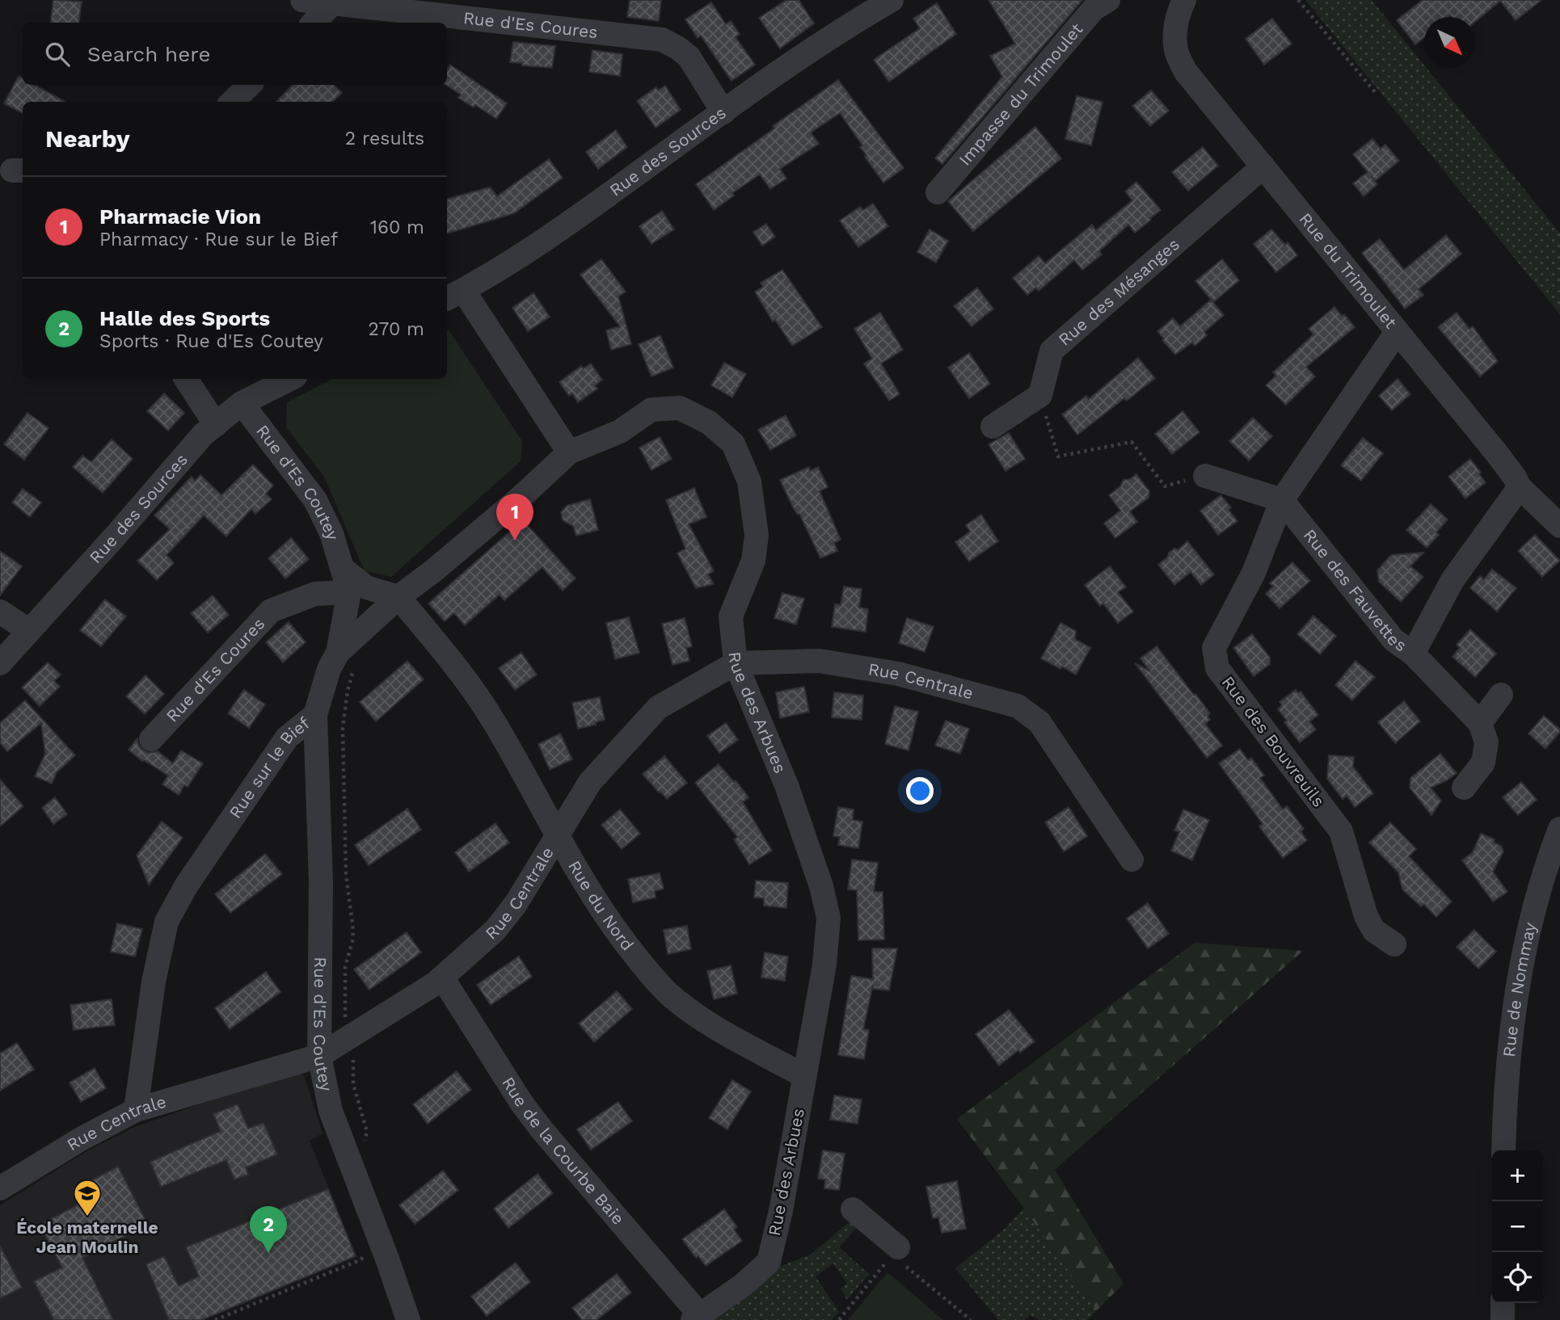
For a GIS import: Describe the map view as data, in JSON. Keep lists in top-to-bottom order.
{
  "streets": {
    "street": [
      "Rue d'Es Coures",
      "Impasse du Trimoulet",
      "Rue des Sources",
      "Rue du Trimoulet",
      "Rue des Mésanges",
      "Rue d'Es Coutey",
      "Rue des Fauvettes",
      "Rue Centrale",
      "Rue des Arbues",
      "Rue des Bouvreuils",
      "Rue sur le Bief",
      "Rue du Nord",
      "Rue de Nommay",
      "Rue de la Courbe Baie"
    ]
  },
  "crossings": [
    ["Rue d'Es Coures", "Rue des Sources"],
    ["Rue d'Es Coures", "Rue d'Es Coutey"],
    ["Rue des Sources", "Rue d'Es Coutey"],
    ["Rue du Trimoulet", "Rue des Mésanges"],
    ["Rue du Trimoulet", "Rue des Fauvettes"],
    ["Rue du Trimoulet", "Rue des Bouvreuils"],
    ["Rue d'Es Coutey", "Rue Centrale"],
    ["Rue d'Es Coutey", "Rue sur le Bief"],
    ["Rue des Fauvettes", "Rue des Bouvreuils"],
    ["Rue Centrale", "Rue des Arbues"],
    ["Rue Centrale", "Rue sur le Bief"],
    ["Rue Centrale", "Rue du Nord"],
    ["Rue Centrale", "Rue de la Courbe Baie"],
    ["Rue des Arbues", "Rue sur le Bief"],
    ["Rue des Arbues", "Rue du Nord"],
    ["Rue des Arbues", "Rue de la Courbe Baie"],
    ["Rue sur le Bief", "Rue du Nord"]
  ],
  "places": {
    "school or university": ["École maternelle Jean Moulin"]
  },
  "north": "bottom right",
  "page": {
    "search": "Search here",
    "heading": ["Nearby", "2 results"],
    "list": [
      {
        "mark": "1",
        "name": "Pharmacie Vion",
        "note": "Pharmacy · Rue sur le Bief",
        "value": "160 m"
      },
      {
        "mark": "2",
        "name": "Halle des Sports",
        "note": "Sports · Rue d'Es Coutey",
        "value": "270 m"
      }
    ],
    "pins": ["1", "2"],
    "map_buttons": ["+", "−"]
  }
}
